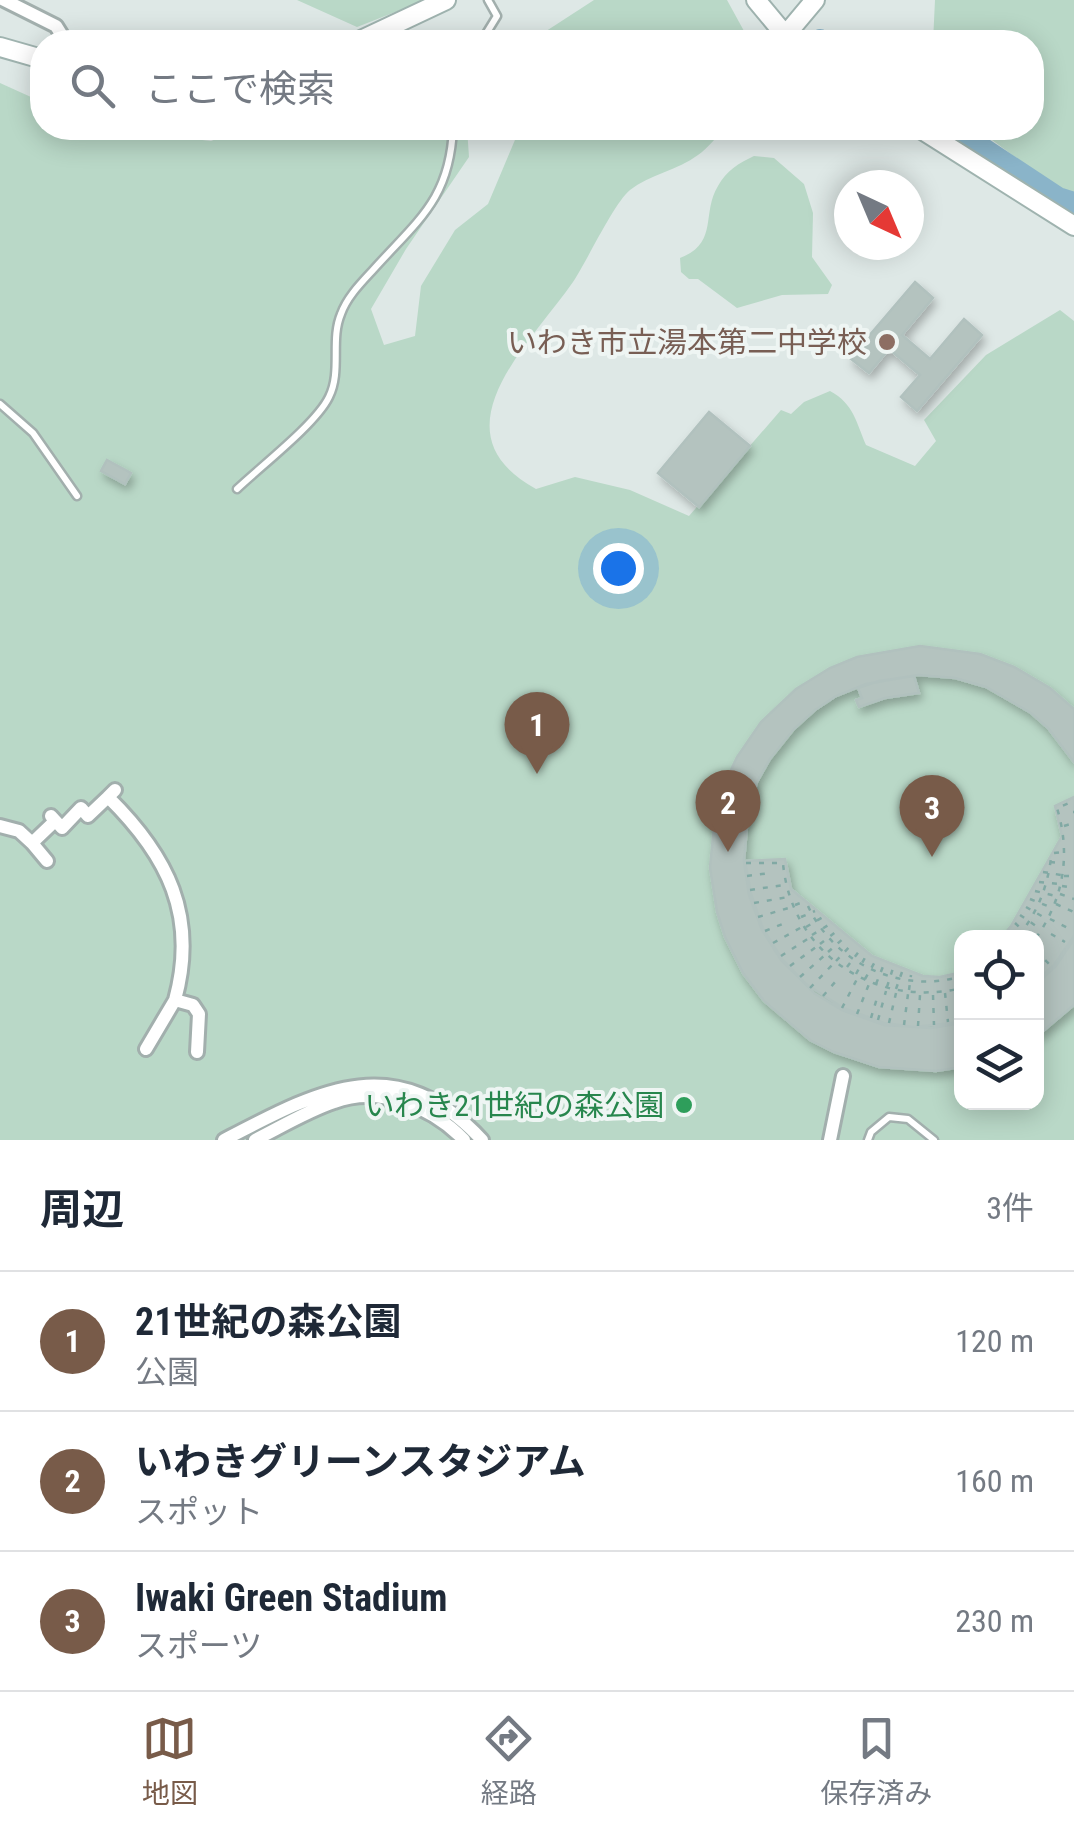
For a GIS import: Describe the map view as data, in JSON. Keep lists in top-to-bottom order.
{
  "places": ["いわき市立湯本第二中学校", "いわき21世紀の森公園"],
  "north": "bottom right",
  "page": {
    "search": "ここで検索",
    "pins": ["1", "2", "3"],
    "heading": ["周辺", "3件"],
    "list": [
      {
        "mark": "1",
        "name": "21世紀の森公園",
        "note": "公園",
        "value": "120 m"
      },
      {
        "mark": "2",
        "name": "いわきグリーンスタジアム",
        "note": "スポット",
        "value": "160 m"
      },
      {
        "mark": "3",
        "name": "Iwaki Green Stadium",
        "note": "スポーツ",
        "value": "230 m"
      }
    ],
    "nav": ["地図", "経路", "保存済み"]
  }
}
